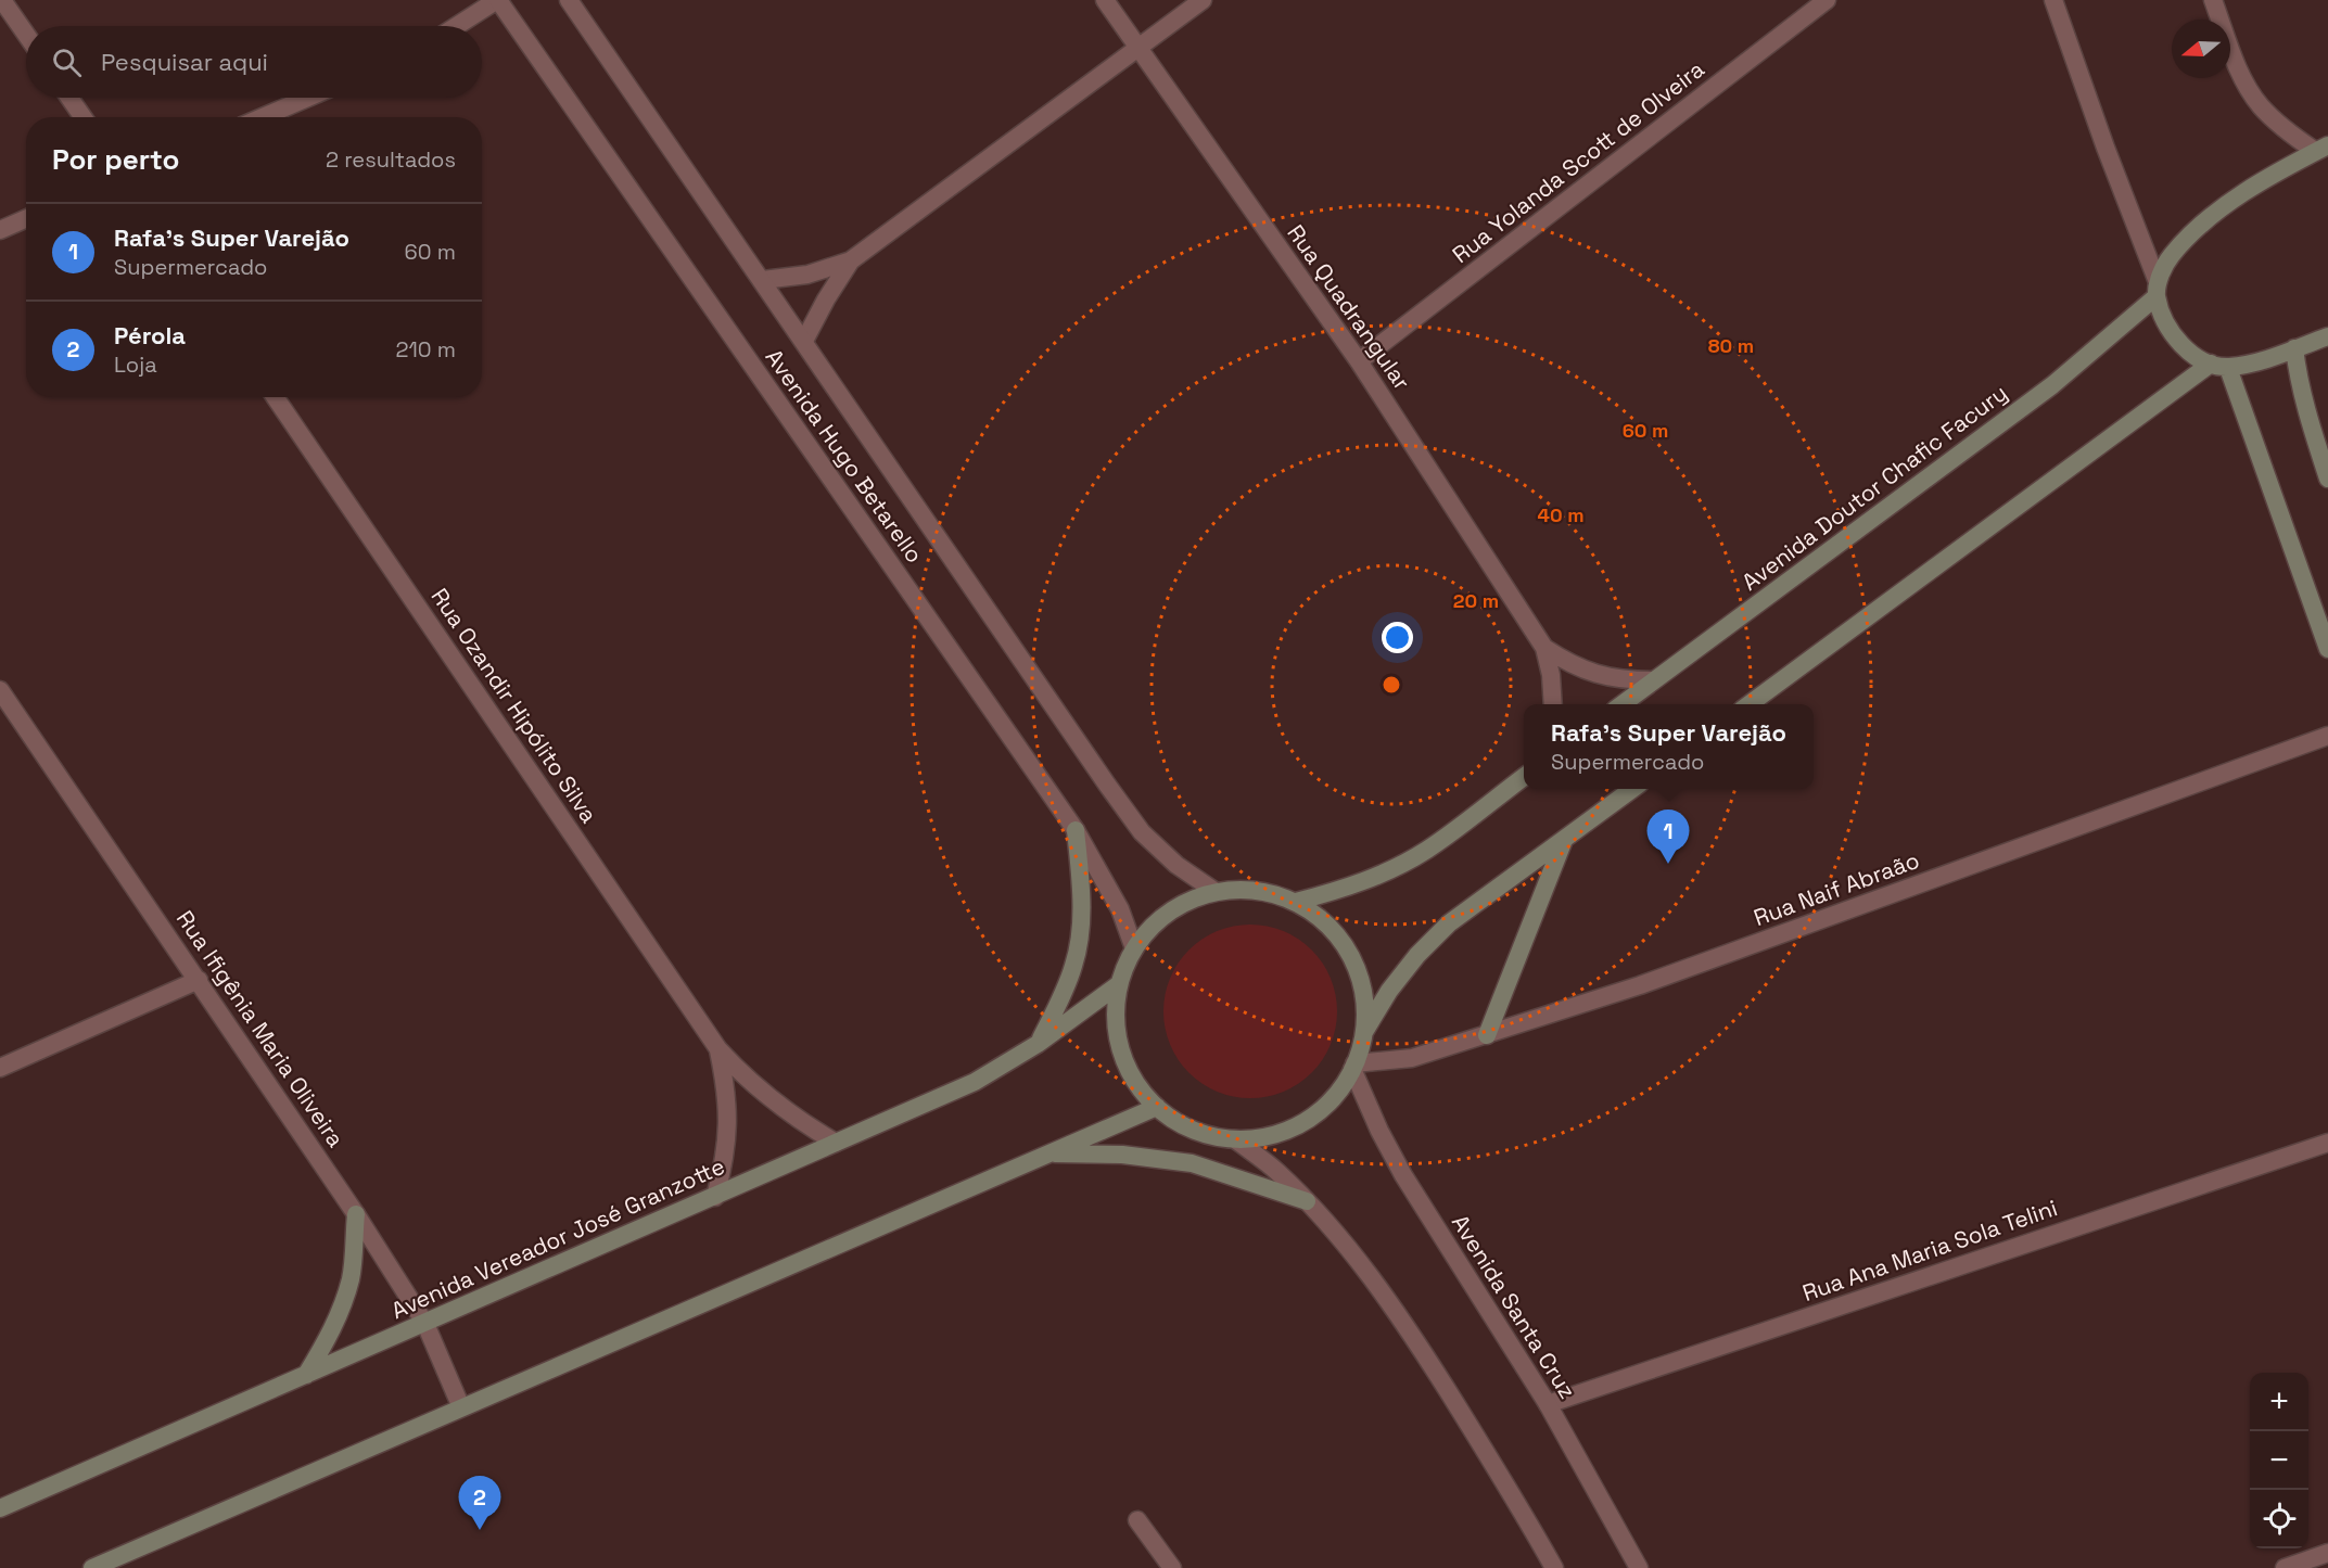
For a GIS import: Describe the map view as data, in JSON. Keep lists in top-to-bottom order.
{
  "streets": {
    "main road": ["Avenida Doutor Chafic Facury", "Avenida Vereador José Granzotte"],
    "street": [
      "Rua Yolanda Scott de Olveira",
      "Rua Quadrangular",
      "Avenida Hugo Betarello",
      "Rua Ozandir Hipólito Silva",
      "Rua Naif Abraão",
      "Rua Ifigênia Maria Oliveira",
      "Rua Ana Maria Sola Telini",
      "Avenida Santa Cruz"
    ]
  },
  "crossings": [
    ["Rua Yolanda Scott de Olveira", "Rua Quadrangular"],
    ["Rua Quadrangular", "Avenida Doutor Chafic Facury"],
    ["Rua Ozandir Hipólito Silva", "Avenida Vereador José Granzotte"],
    ["Rua Naif Abraão", "Avenida Santa Cruz"],
    ["Rua Ifigênia Maria Oliveira", "Avenida Vereador José Granzotte"],
    ["Rua Ana Maria Sola Telini", "Avenida Santa Cruz"]
  ],
  "north": "left",
  "page": {
    "search": "Pesquisar aqui",
    "heading": ["Por perto", "2 resultados"],
    "list": [
      {
        "mark": "1",
        "name": "Rafa's Super Varejão",
        "note": "Supermercado",
        "value": "60 m"
      },
      {
        "mark": "2",
        "name": "Pérola",
        "note": "Loja",
        "value": "210 m"
      }
    ],
    "popup": ["Rafa's Super Varejão", "Supermercado"],
    "pins": ["1", "2"],
    "map_buttons": ["+", "−"]
  },
  "rings": [
    "80 m",
    "60 m",
    "40 m",
    "20 m"
  ]
}
